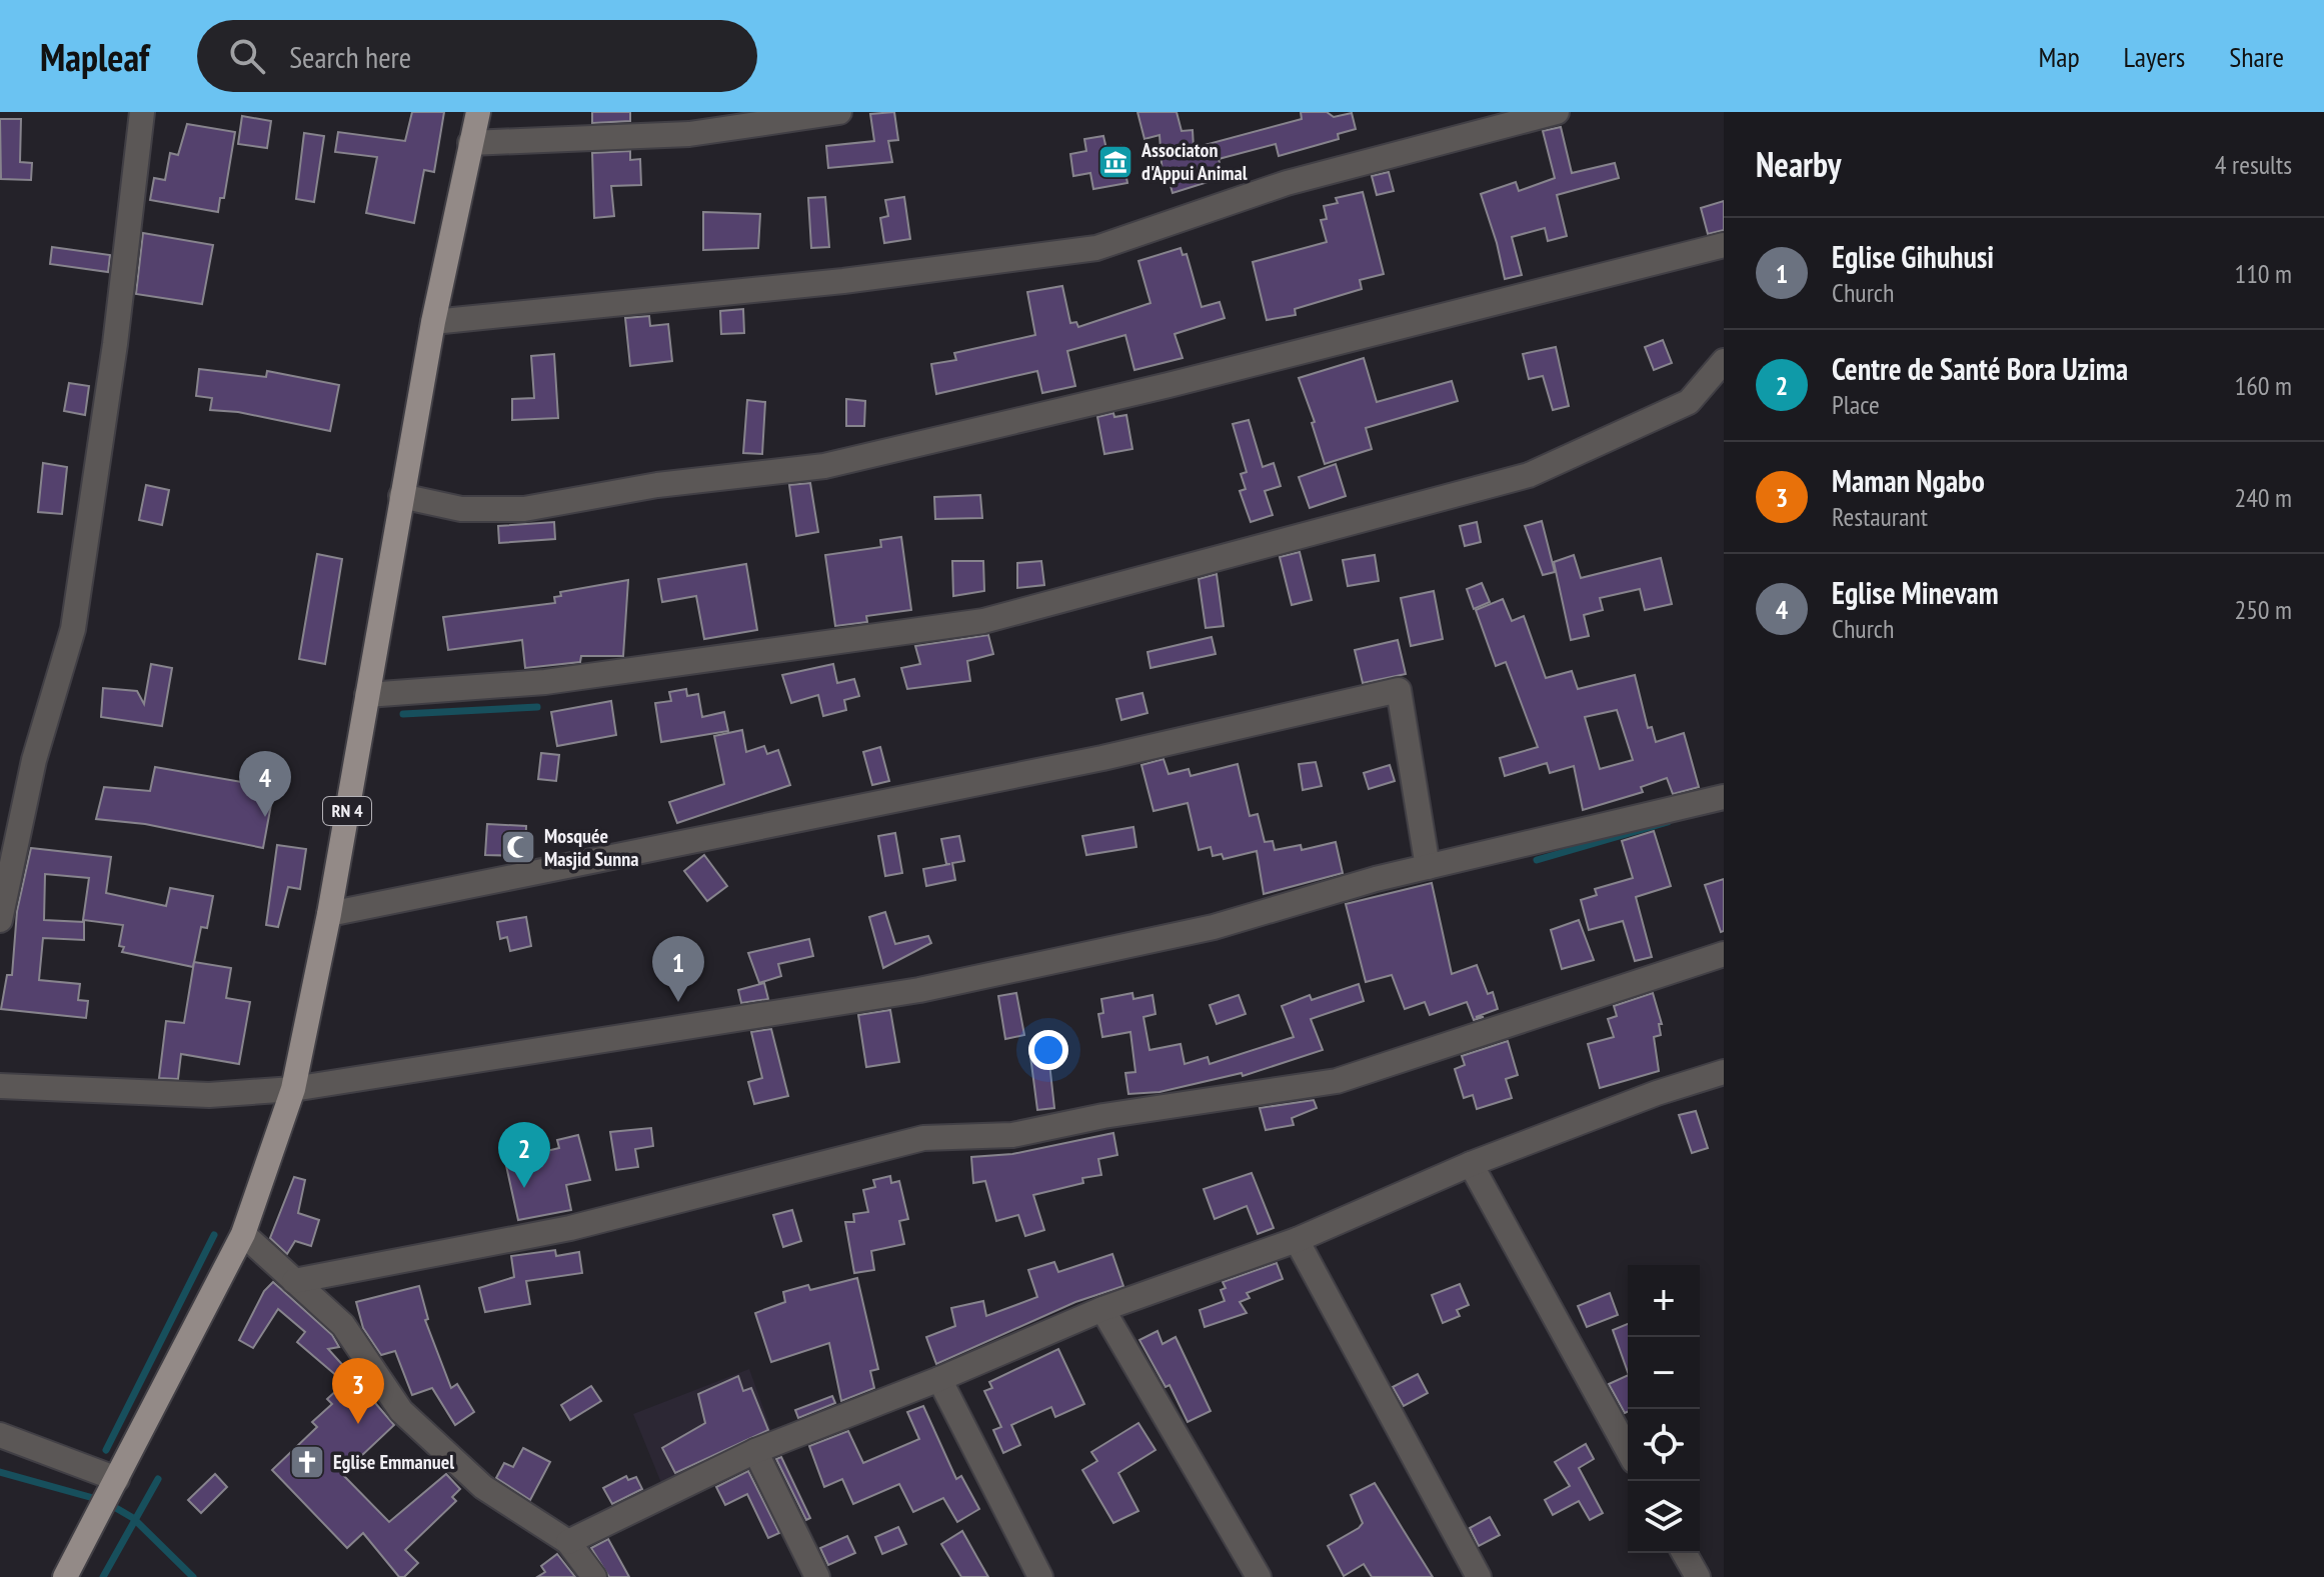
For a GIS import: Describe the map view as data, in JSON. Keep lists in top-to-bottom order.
{
  "streets": {
    "main road": ["RN 4"]
  },
  "places": {
    "museum": ["Associaton d'Appui Animal"],
    "mosque": ["Mosquée Masjid Sunna"],
    "church": ["Eglise Emmanuel"]
  },
  "page": {
    "header": "Mapleaf",
    "search": "Search here",
    "nav": ["Map", "Layers", "Share"],
    "heading": ["Nearby", "4 results"],
    "list": [
      {
        "mark": "1",
        "name": "Eglise Gihuhusi",
        "note": "Church",
        "value": "110 m"
      },
      {
        "mark": "2",
        "name": "Centre de Santé Bora Uzima",
        "note": "Place",
        "value": "160 m"
      },
      {
        "mark": "3",
        "name": "Maman Ngabo",
        "note": "Restaurant",
        "value": "240 m"
      },
      {
        "mark": "4",
        "name": "Eglise Minevam",
        "note": "Church",
        "value": "250 m"
      }
    ],
    "pins": [
      "4",
      "1",
      "2",
      "3"
    ],
    "map_buttons": ["+", "−"]
  }
}
